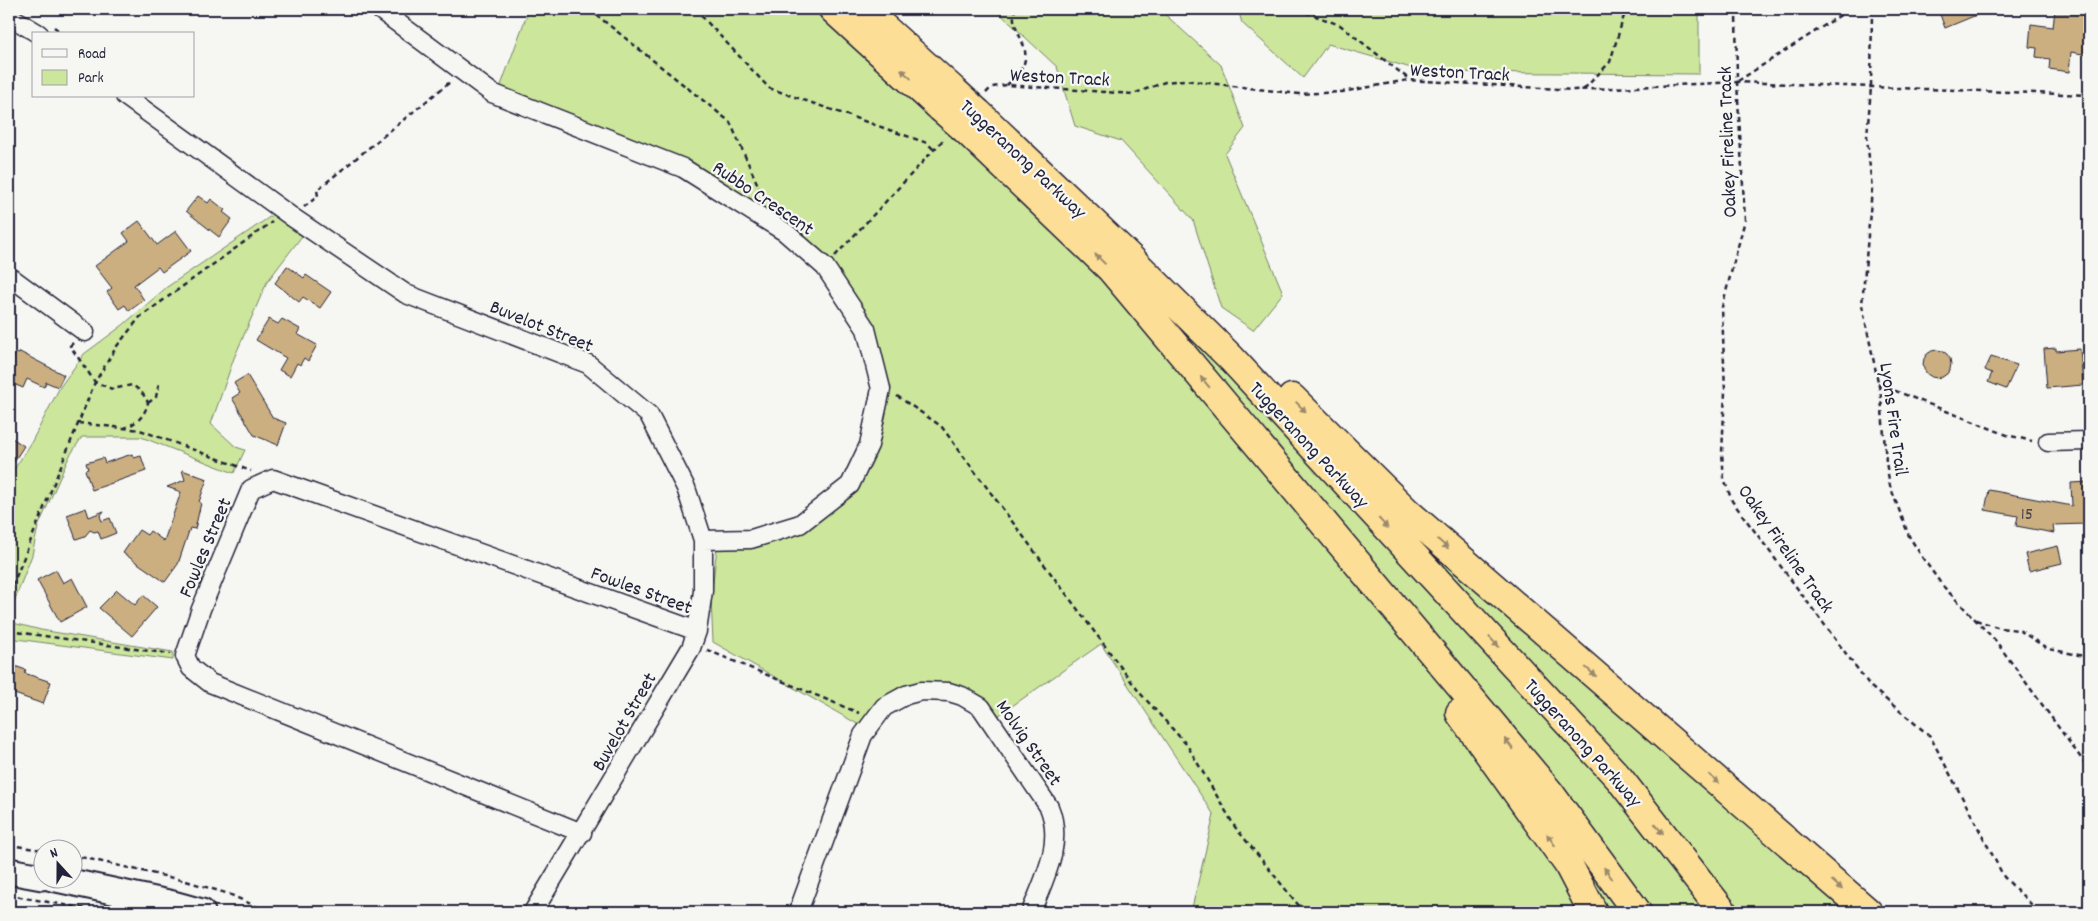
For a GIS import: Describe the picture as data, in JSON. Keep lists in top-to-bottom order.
{
  "streets": {
    "highway": ["Tuggeranong Parkway"],
    "street": [
      "Rubbo Crescent",
      "Buvelot Street",
      "Fowles Street",
      "Molvig Street"
    ],
    "path": ["Weston Track", "Oakey Fireline Track", "Lyons Fire Trail"]
  },
  "crossings": [
    ["Weston Track", "Oakey Fireline Track"],
    ["Weston Track", "Tuggeranong Parkway"],
    ["Weston Track", "Lyons Fire Trail"],
    ["Rubbo Crescent", "Buvelot Street"],
    ["Buvelot Street", "Fowles Street"]
  ],
  "house_numbers": ["15"],
  "legend": ["Road", "Park"],
  "north": "top"
}
